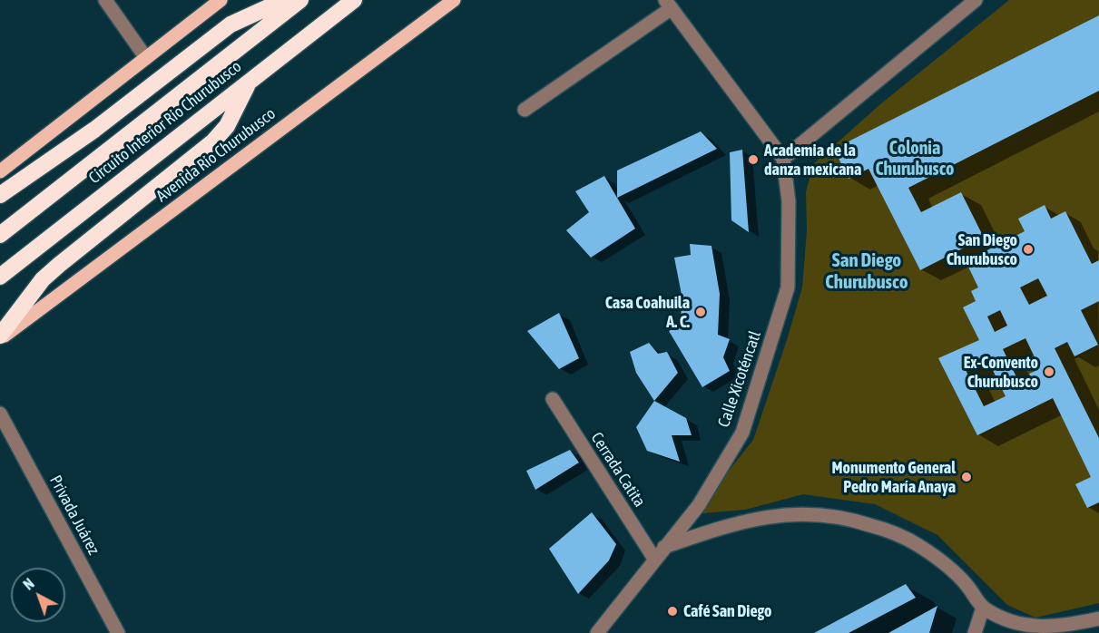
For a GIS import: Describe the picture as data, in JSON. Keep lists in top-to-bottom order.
{
  "streets": {
    "highway": ["Circuito Interior Río Churubusco"],
    "main road": ["Avenida Río Churubusco"],
    "street": ["Calle Xicoténcatl", "Cerrada Catita", "Privada Juárez"]
  },
  "crossings": [
    ["Calle Xicoténcatl", "Cerrada Catita"]
  ],
  "districts": ["Colonia Churubusco", "San Diego Churubusco"],
  "places": [
    "Academia de la danza mexicana",
    "San Diego Churubusco",
    "Casa Coahuila A. C.",
    "Ex-Convento Churubusco",
    "Monumento General Pedro María Anaya",
    "Café San Diego"
  ],
  "north": "top left"
}
